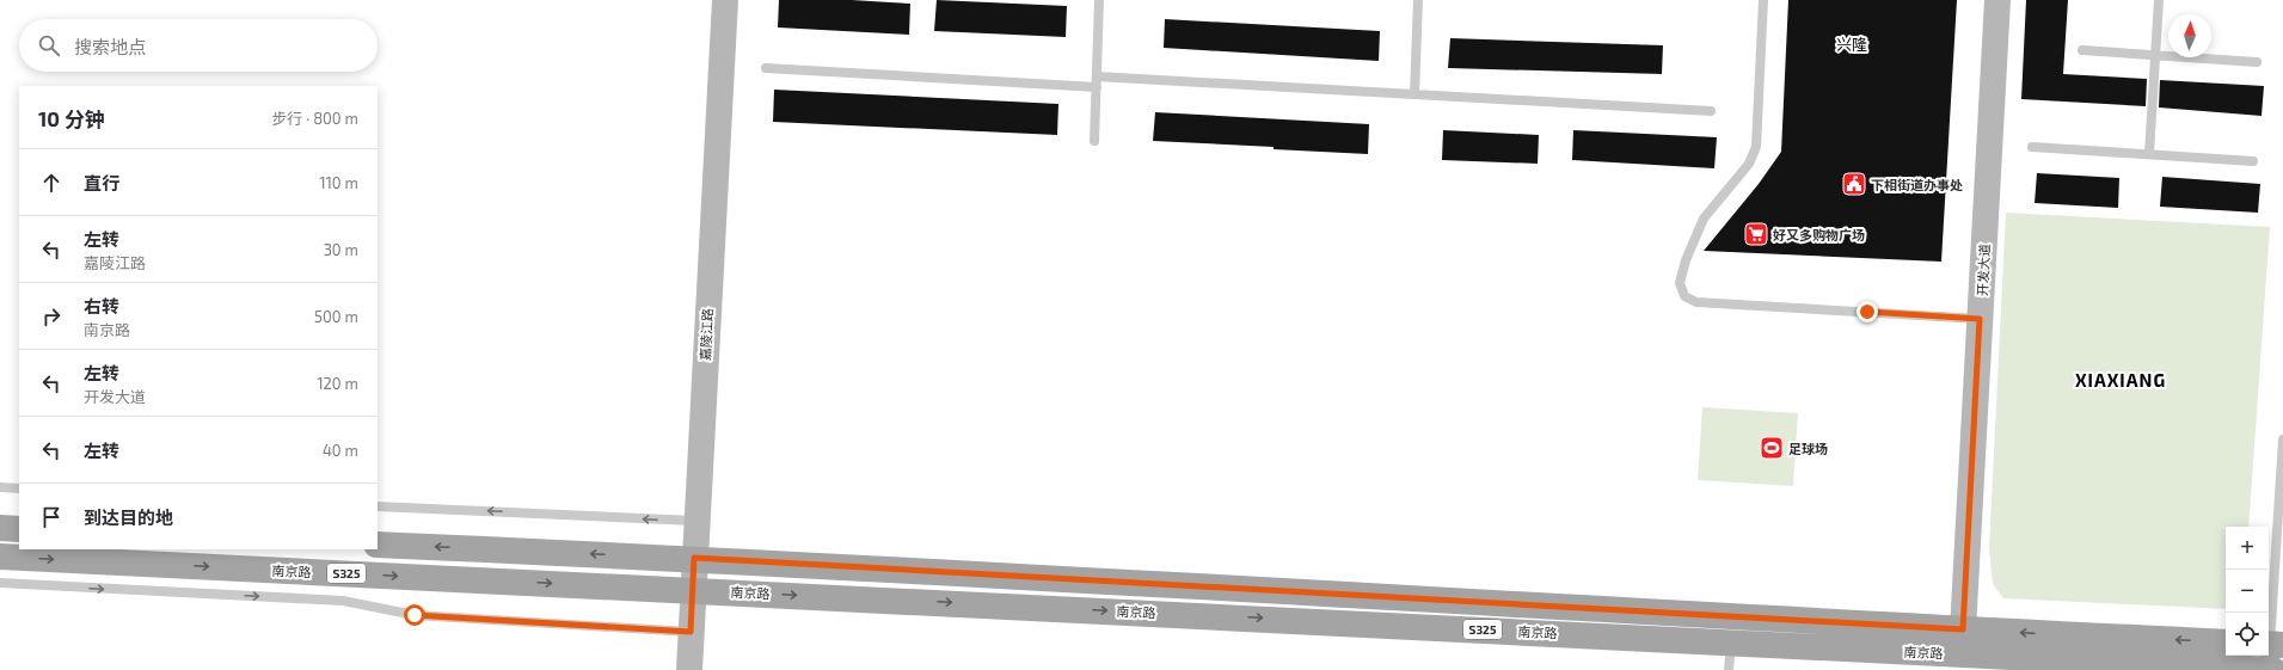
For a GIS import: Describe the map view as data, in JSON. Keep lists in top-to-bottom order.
{
  "streets": {
    "main road": ["南京路", "S325"],
    "street": ["开发大道", "嘉陵江路"]
  },
  "crossings": [
    ["开发大道", "南京路"],
    ["嘉陵江路", "南京路"]
  ],
  "districts": ["兴隆", "XIAXIANG"],
  "places": {
    "public building": ["下相街道办事处"],
    "supermarket": ["好又多购物广场"],
    "sports": ["足球场"]
  },
  "north": "top",
  "page": {
    "search": "搜索地点",
    "heading": ["10 分钟", "步行 · 800 m"],
    "list": [
      ["直行", "110 m"],
      ["左转", "嘉陵江路", "30 m"],
      ["右转", "南京路", "500 m"],
      ["左转", "开发大道", "120 m"],
      ["左转", "40 m"],
      "到达目的地"
    ],
    "map_buttons": ["+", "−"]
  }
}
